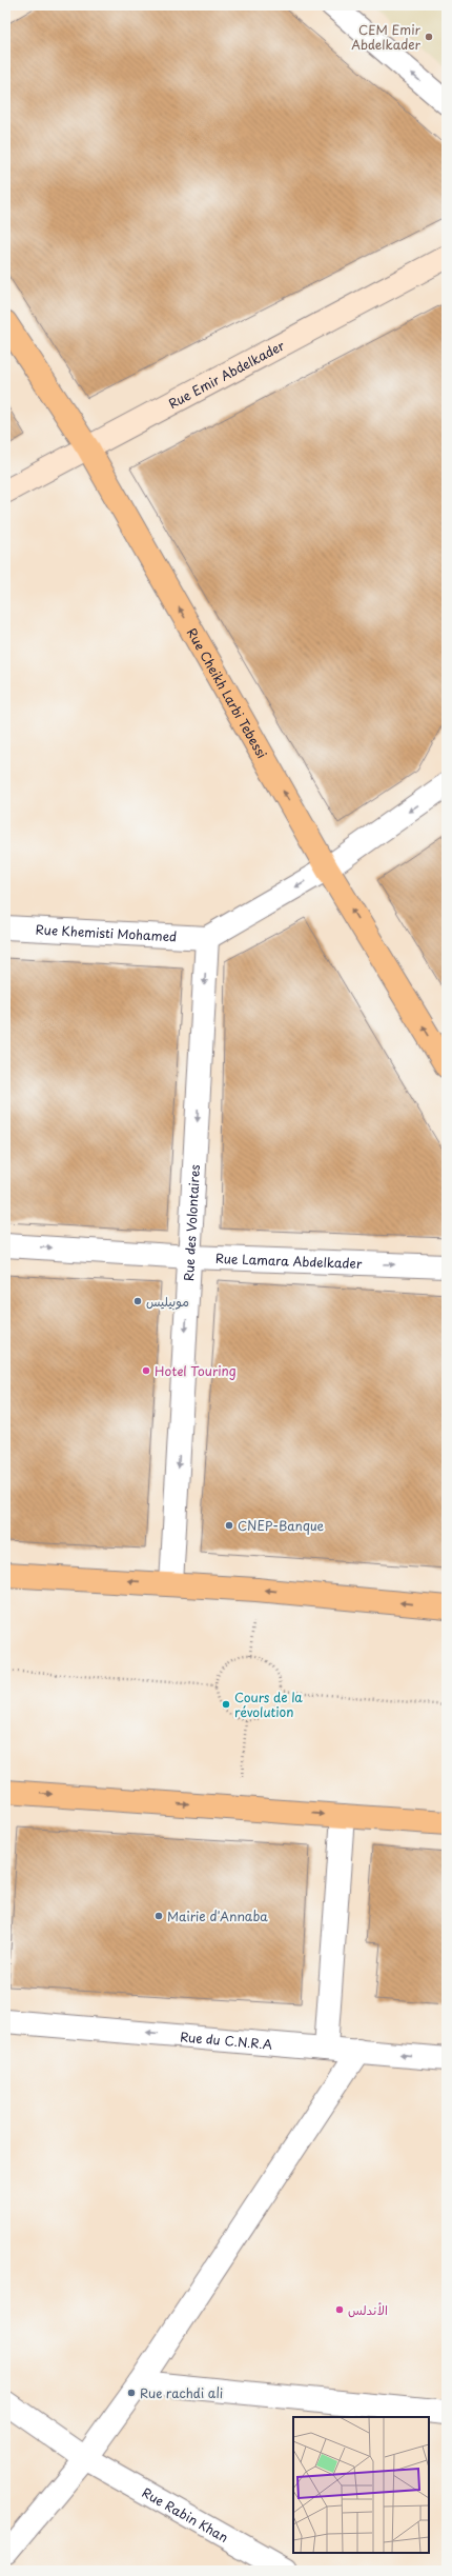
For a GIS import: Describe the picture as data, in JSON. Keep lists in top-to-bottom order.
{
  "streets": {
    "main road": ["Rue Cheikh Larbi Tebessi"],
    "street": [
      "Rue Emir Abdelkader",
      "Rue Khemisti Mohamed",
      "Rue des Volontaires",
      "Rue Lamara Abdelkader",
      "Rue du C.N.R.A",
      "Rue Rabin Khan"
    ]
  },
  "crossings": [
    ["Rue Emir Abdelkader", "Rue Cheikh Larbi Tebessi"],
    ["Rue Khemisti Mohamed", "Rue des Volontaires"],
    ["Rue des Volontaires", "Rue Lamara Abdelkader"]
  ],
  "one_way": [
    "Rue Cheikh Larbi Tebessi",
    "Rue des Volontaires",
    "Rue Lamara Abdelkader",
    "Rue du C.N.R.A"
  ],
  "places": [
    "CEM Emir Abdelkader",
    "موبيليس",
    "Hotel Touring",
    "CNEP-Banque",
    "Cours de la révolution",
    "Mairie d'Annaba",
    "الأندلس",
    "Rue rachdi ali"
  ]
}
